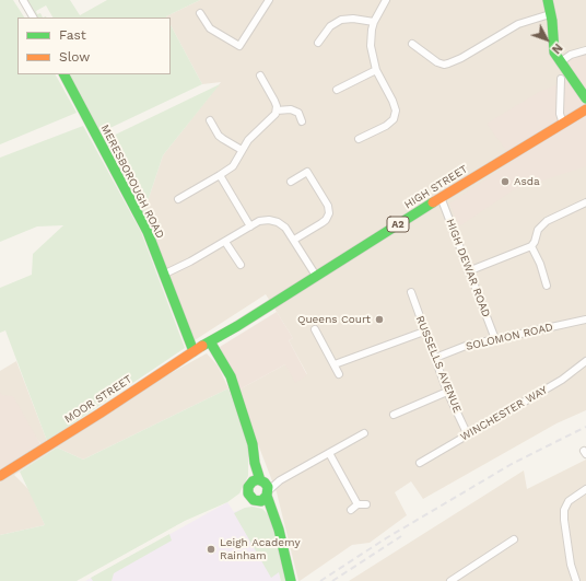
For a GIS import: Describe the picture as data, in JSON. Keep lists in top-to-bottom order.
{
  "streets": {
    "street": [
      "MERESBOROUGH ROAD",
      "HIGH STREET",
      "A2",
      "HIGH DEWAR ROAD",
      "SOLOMON ROAD",
      "RUSSELLS AVENUE",
      "MOOR STREET",
      "WINCHESTER WAY"
    ]
  },
  "crossings": [
    ["MERESBOROUGH ROAD", "MOOR STREET"],
    ["HIGH STREET", "HIGH DEWAR ROAD"],
    ["HIGH STREET", "MOOR STREET"],
    ["HIGH DEWAR ROAD", "SOLOMON ROAD"],
    ["SOLOMON ROAD", "RUSSELLS AVENUE"],
    ["RUSSELLS AVENUE", "WINCHESTER WAY"]
  ],
  "places": ["Asda", "Queens Court", "Leigh Academy Rainham"],
  "legend": ["Fast", "Slow"],
  "north": "bottom right"
}
